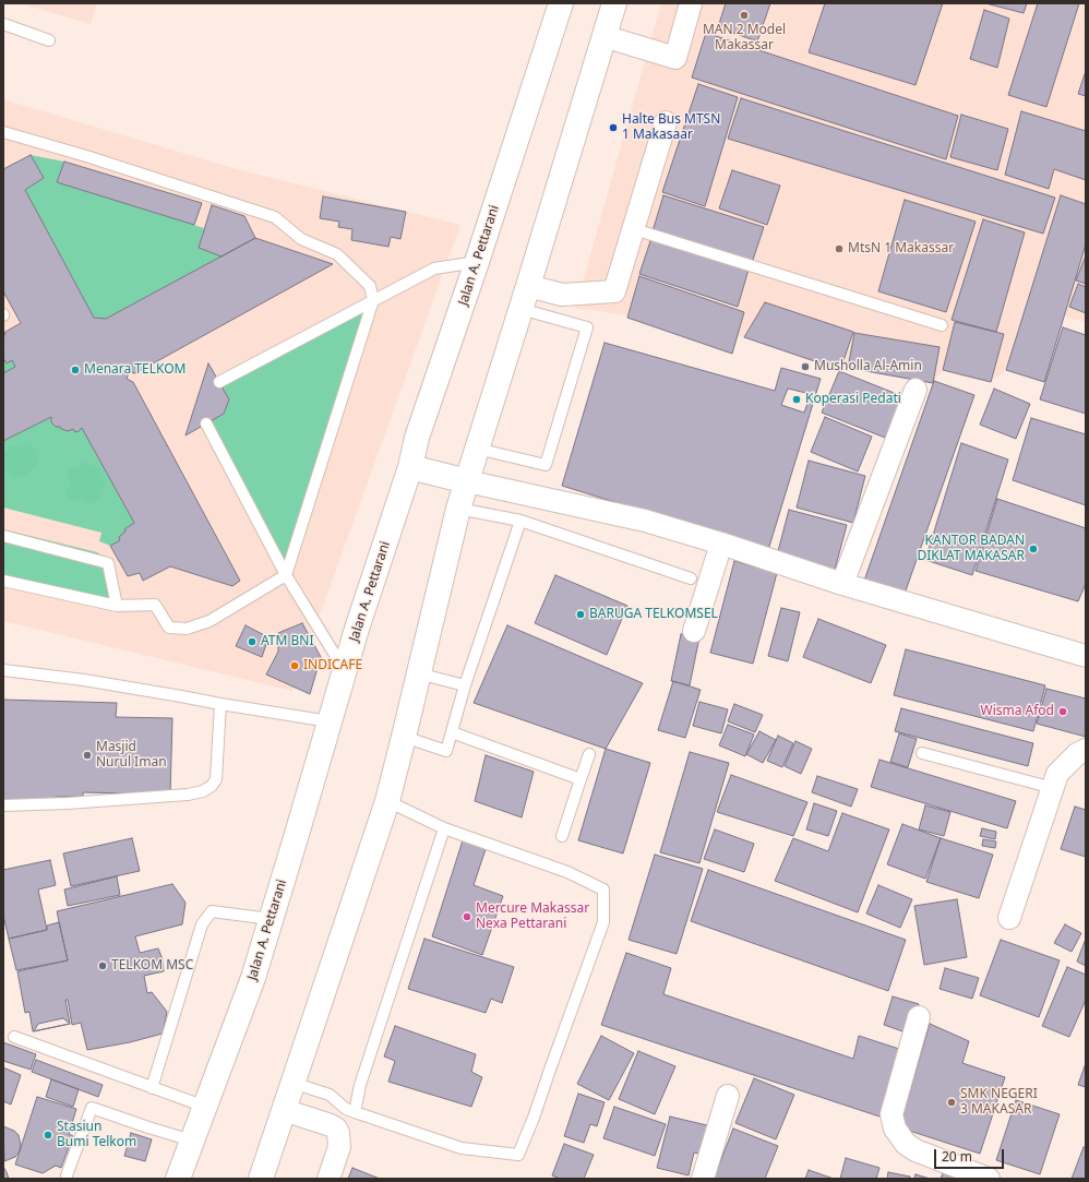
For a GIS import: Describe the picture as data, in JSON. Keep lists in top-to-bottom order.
{
  "streets": {
    "highway": ["Jalan A. Pettarani"]
  },
  "places": [
    "MAN 2 Model Makassar",
    "Halte Bus MTSN 1 Makasaar",
    "MtsN 1 Makassar",
    "Musholla Al-Amin",
    "Menara TELKOM",
    "Koperasi Pedati",
    "KANTOR BADAN DIKLAT MAKASAR",
    "BARUGA TELKOMSEL",
    "ATM BNI",
    "INDICAFE",
    "Wisma Afod",
    "Masjid Nurul Iman",
    "Mercure Makassar Nexa Pettarani",
    "TELKOM MSC",
    "SMK NEGERI 3 MAKASAR",
    "Stasiun Bumi Telkom"
  ],
  "scale_bar": "20 m"
}
